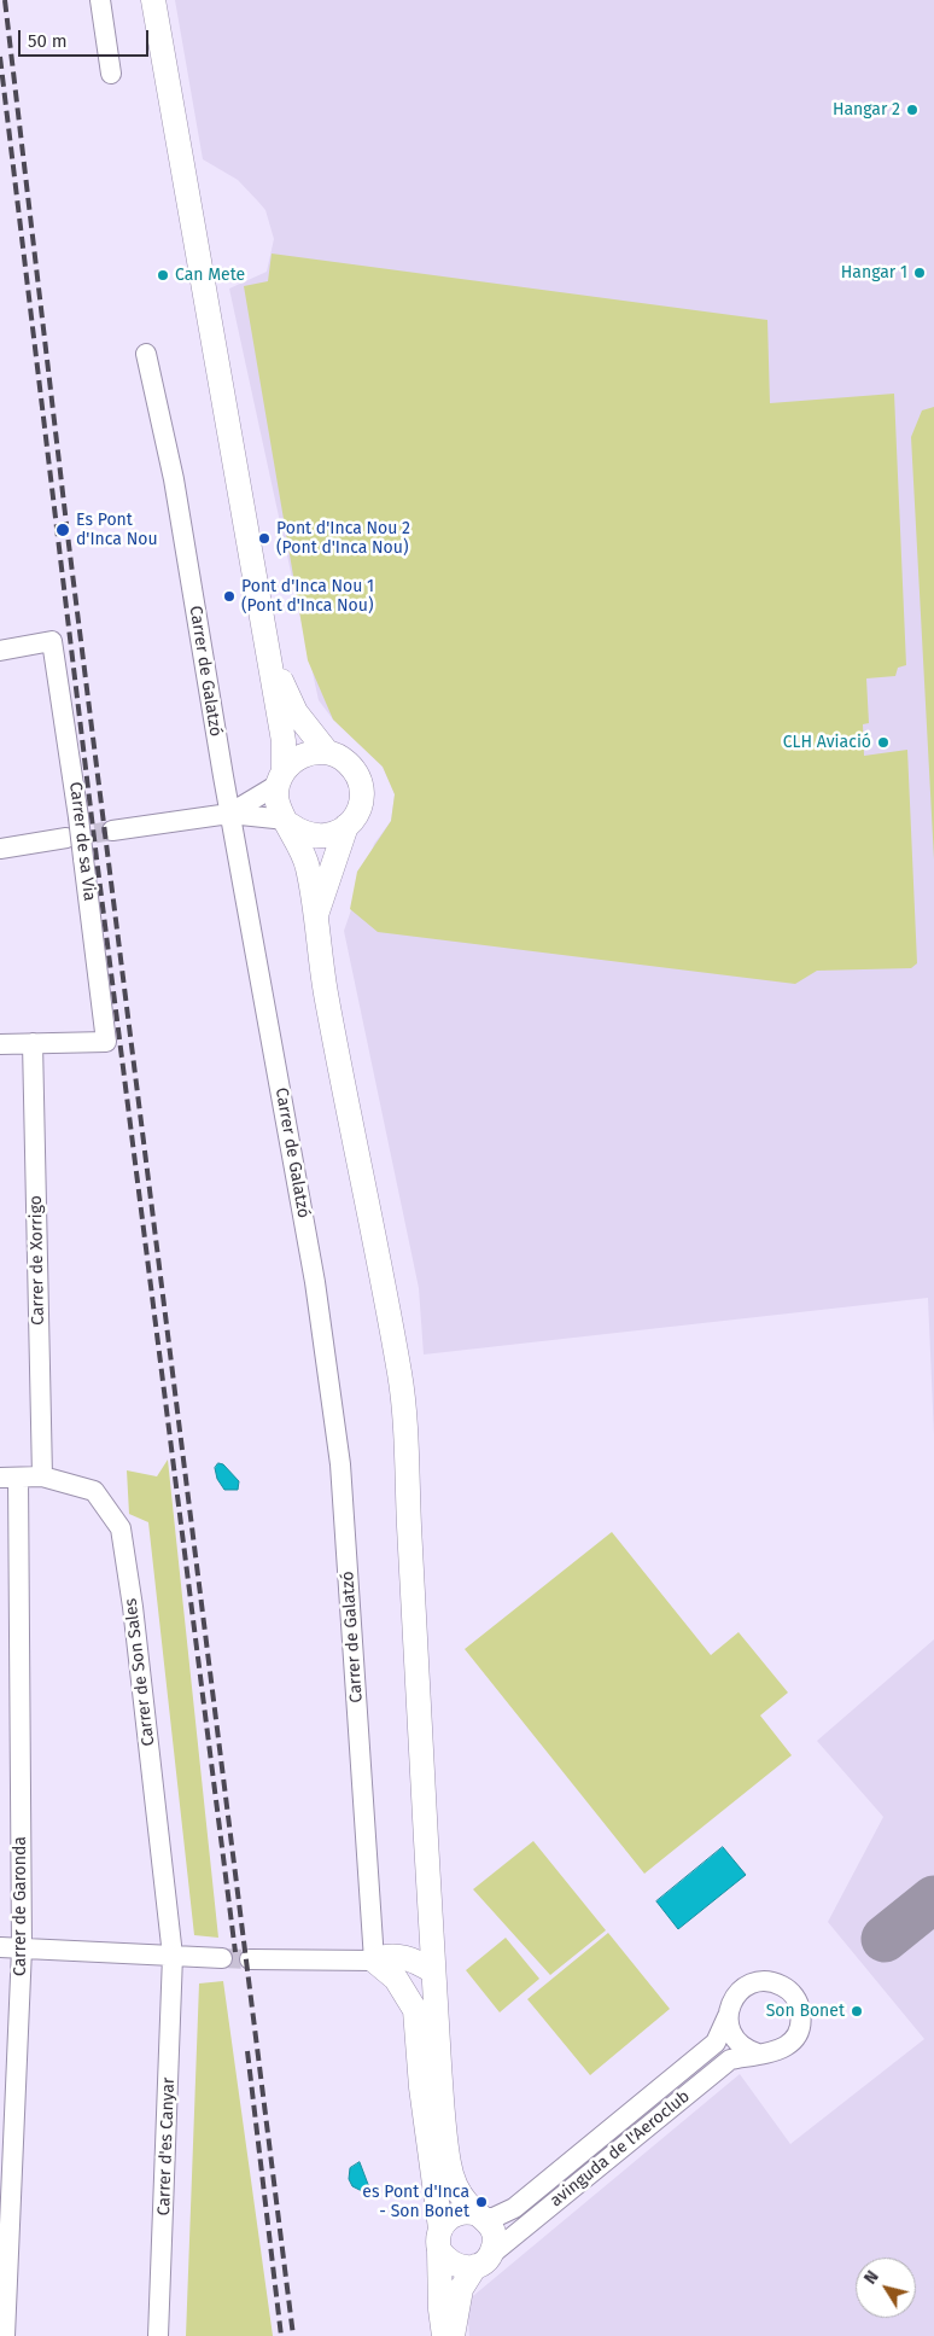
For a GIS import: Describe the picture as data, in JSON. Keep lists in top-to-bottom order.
{
  "streets": {
    "street": [
      "Carrer de Galatzó",
      "Carrer de sa Via",
      "Carrer de Xorrigo",
      "Carrer de Son Sales",
      "Carrer de Garonda",
      "Carrer d'es Canyar",
      "avinguda de l'Aeroclub"
    ]
  },
  "crossings": [
    ["Carrer de sa Via", "Carrer de Xorrigo"],
    ["Carrer de Xorrigo", "Carrer de Son Sales"],
    ["Carrer de Son Sales", "Carrer de Garonda"],
    ["Carrer de Son Sales", "Carrer d'es Canyar"]
  ],
  "places": [
    "Hangar 2",
    "Hangar 1",
    "Can Mete",
    "Es Pont d'Inca Nou",
    "Pont d'Inca Nou 2 (Pont d'Inca Nou)",
    "Pont d'Inca Nou 1 (Pont d'Inca Nou)",
    "CLH Aviació",
    "Son Bonet",
    "es Pont d'Inca - Son Bonet"
  ],
  "scale_bar": "50 m",
  "north": "top left"
}
